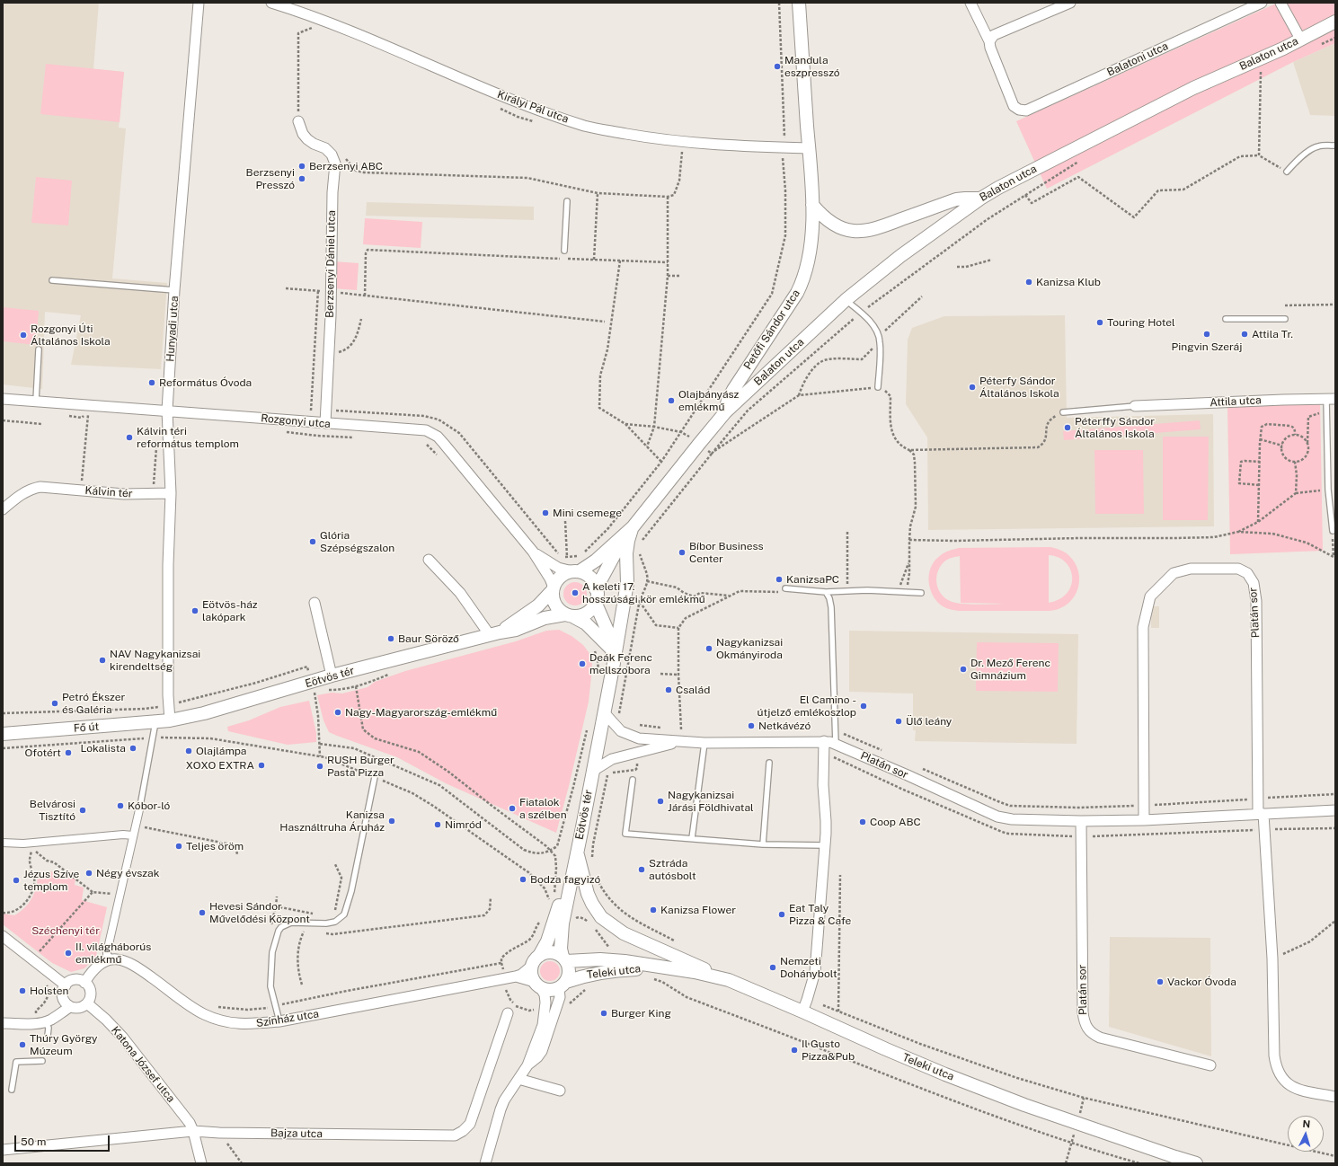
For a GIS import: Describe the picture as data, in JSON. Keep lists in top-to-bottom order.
{
  "streets": {
    "street": [
      "Balaton utca",
      "Balatoni utca",
      "Királyi Pál utca",
      "Berzsenyi Dániel utca",
      "Hunyadi utca",
      "Petőfi Sándor utca",
      "Attila utca",
      "Rozgonyi utca",
      "Kálvin tér",
      "Platán sor",
      "Eötvös tér",
      "Fő út",
      "Teleki utca",
      "Színház utca",
      "Katona József utca",
      "Bajza utca"
    ]
  },
  "crossings": [
    ["Balaton utca", "Petőfi Sándor utca"],
    ["Királyi Pál utca", "Petőfi Sándor utca"],
    ["Berzsenyi Dániel utca", "Rozgonyi utca"],
    ["Hunyadi utca", "Rozgonyi utca"],
    ["Hunyadi utca", "Kálvin tér"],
    ["Hunyadi utca", "Eötvös tér"],
    ["Hunyadi utca", "Fő út"],
    ["Petőfi Sándor utca", "Rozgonyi utca"],
    ["Petőfi Sándor utca", "Eötvös tér"],
    ["Rozgonyi utca", "Eötvös tér"],
    ["Platán sor", "Eötvös tér"],
    ["Eötvös tér", "Fő út"],
    ["Eötvös tér", "Teleki utca"],
    ["Eötvös tér", "Színház utca"],
    ["Teleki utca", "Színház utca"],
    ["Katona József utca", "Bajza utca"]
  ],
  "parks": ["Széchenyi tér"],
  "places": [
    "Mandula eszpresszó",
    "Berzsenyi ABC",
    "Berzsenyi Presszó",
    "Kanizsa Klub",
    "Touring Hotel",
    "Pingvin Szeráj",
    "Attila Tr.",
    "Rozgonyi Úti Általános Iskola",
    "Református Óvoda",
    "Péterfy Sándor Általános Iskola",
    "Olajbányász emlékmű",
    "Péterffy Sándor Általános Iskola",
    "Kálvin téri református templom",
    "Mini csemege",
    "Glória Szépségszalon",
    "Bíbor Business Center",
    "KanizsaPC",
    "A keleti 17. hosszúsági kör emlékmű",
    "Eötvös-ház lakópark",
    "Baur Söröző",
    "Nagykanizsai Okmányiroda",
    "NAV Nagykanizsai kirendeltség",
    "Deák Ferenc mellszobora",
    "Dr. Mező Ferenc Gimnázium",
    "Család",
    "Petró Ékszer és Galéria",
    "El Camino - útjelző emlékoszlop",
    "Nagy-Magyarország-emlékmű",
    "Ülő leány",
    "Netkávézó",
    "Lokalista",
    "Olajlámpa",
    "Ofotért",
    "XOXO EXTRA",
    "RUSH Burger Pasta Pizza",
    "Nagykanizsai Járási Földhivatal",
    "Kóbor-ló",
    "Fiatalok a szélben",
    "Belvárosi Tisztító",
    "Kanizsa Használtruha Áruház",
    "Coop ABC",
    "Nimród",
    "Teljes öröm",
    "Sztráda autósbolt",
    "Négy évszak",
    "Bodza fagyizó",
    "Jézus Szíve templom",
    "Kanizsa Flower",
    "Hevesi Sándor Művelődési Központ",
    "Eat Taly Pizza & Cafe",
    "II. világháborús emlékmű",
    "Nemzeti Dohánybolt",
    "Vackor Óvoda",
    "Holsten",
    "Burger King",
    "Thúry György Múzeum",
    "Il Gusto Pizza&Pub"
  ],
  "scale_bar": "50 m",
  "north": "top"
}
